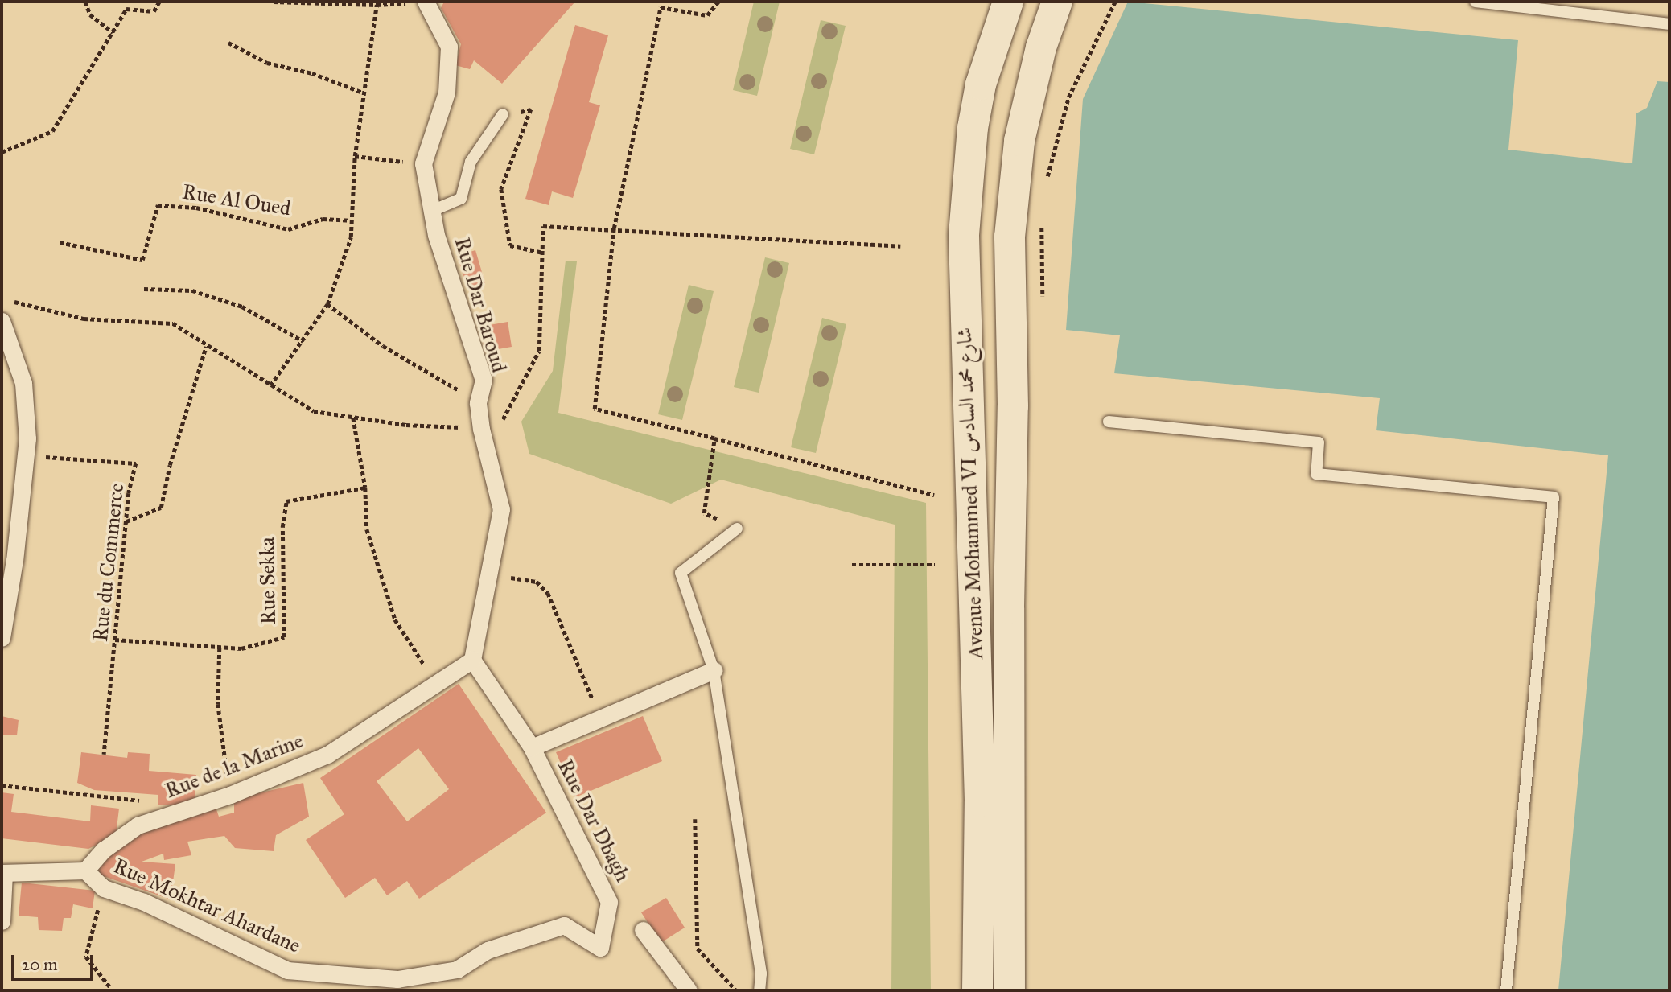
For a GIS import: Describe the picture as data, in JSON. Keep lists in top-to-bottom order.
{
  "streets": {
    "main road": ["Avenue Mohammed VI شارع محمد السادس"],
    "street": [
      "Rue Dar Baroud",
      "Rue de la Marine",
      "Rue Dar Dbagh",
      "Rue Mokhtar Ahardane"
    ],
    "path": ["Rue Al Oued", "Rue du Commerce", "Rue Sekka"]
  },
  "crossings": [
    ["Rue Dar Baroud", "Rue de la Marine"],
    ["Rue Dar Baroud", "Rue Dar Dbagh"],
    ["Rue du Commerce", "Rue Sekka"],
    ["Rue de la Marine", "Rue Dar Dbagh"],
    ["Rue de la Marine", "Rue Mokhtar Ahardane"],
    ["Rue Dar Dbagh", "Rue Mokhtar Ahardane"]
  ],
  "scale_bar": "20 m"
}
